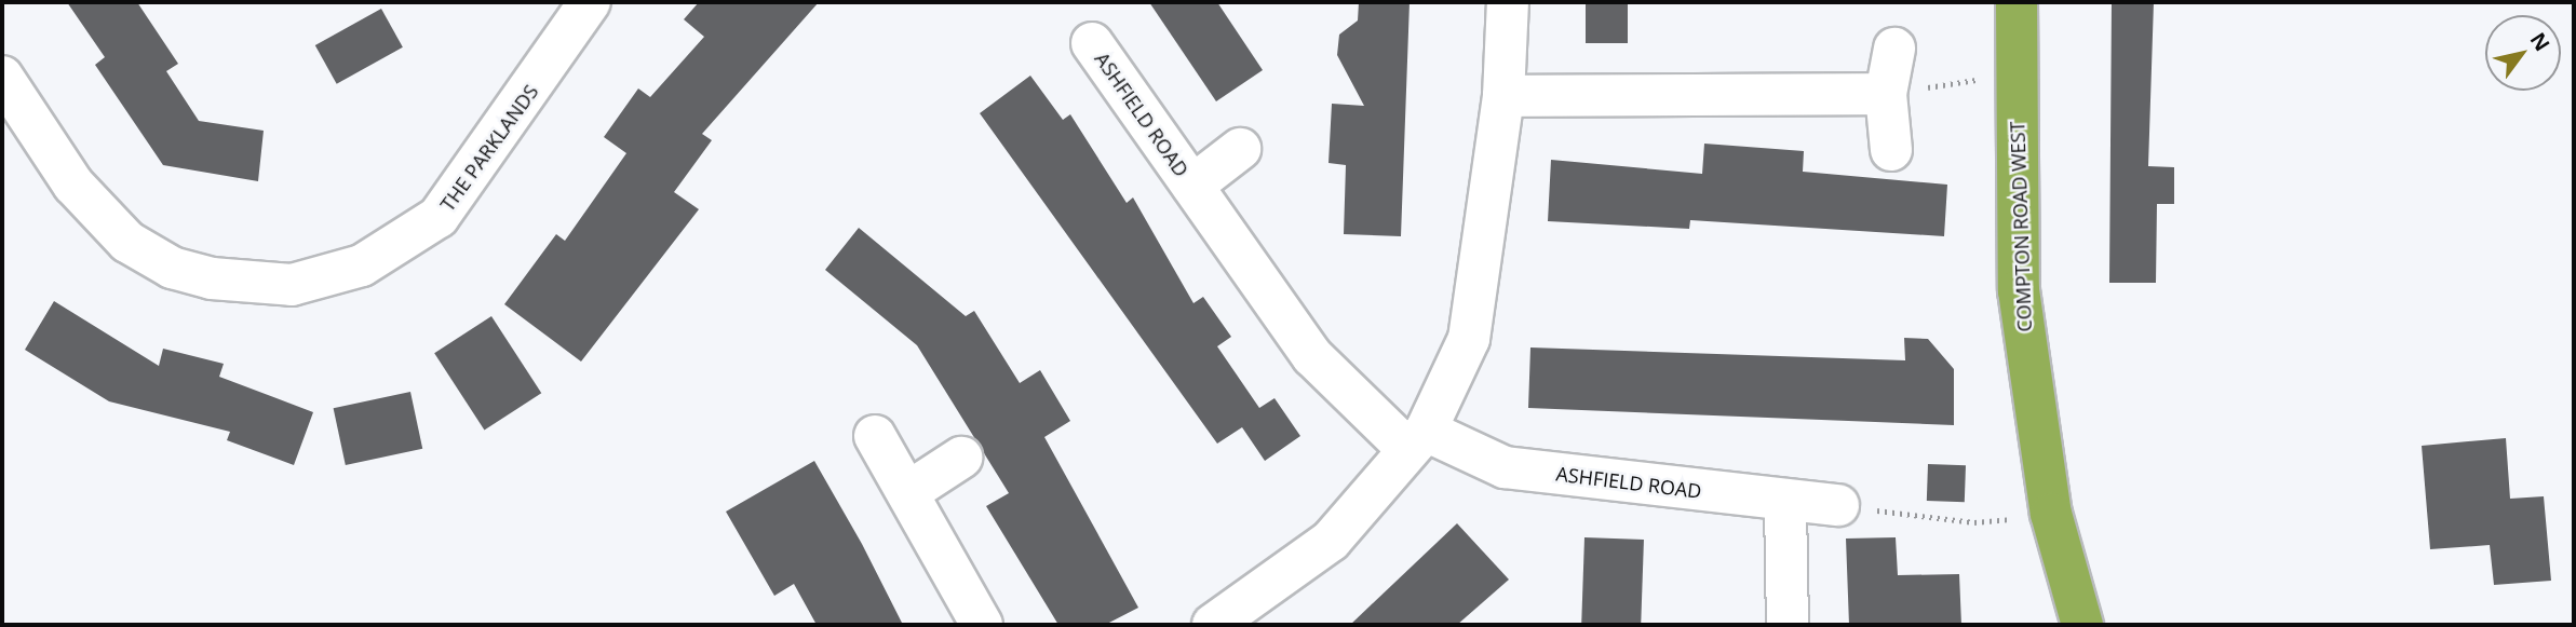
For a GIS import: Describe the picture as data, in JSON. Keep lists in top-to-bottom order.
{
  "streets": {
    "highway": ["COMPTON ROAD WEST"],
    "street": ["ASHFIELD ROAD", "THE PARKLANDS"]
  },
  "north": "top right"
}
